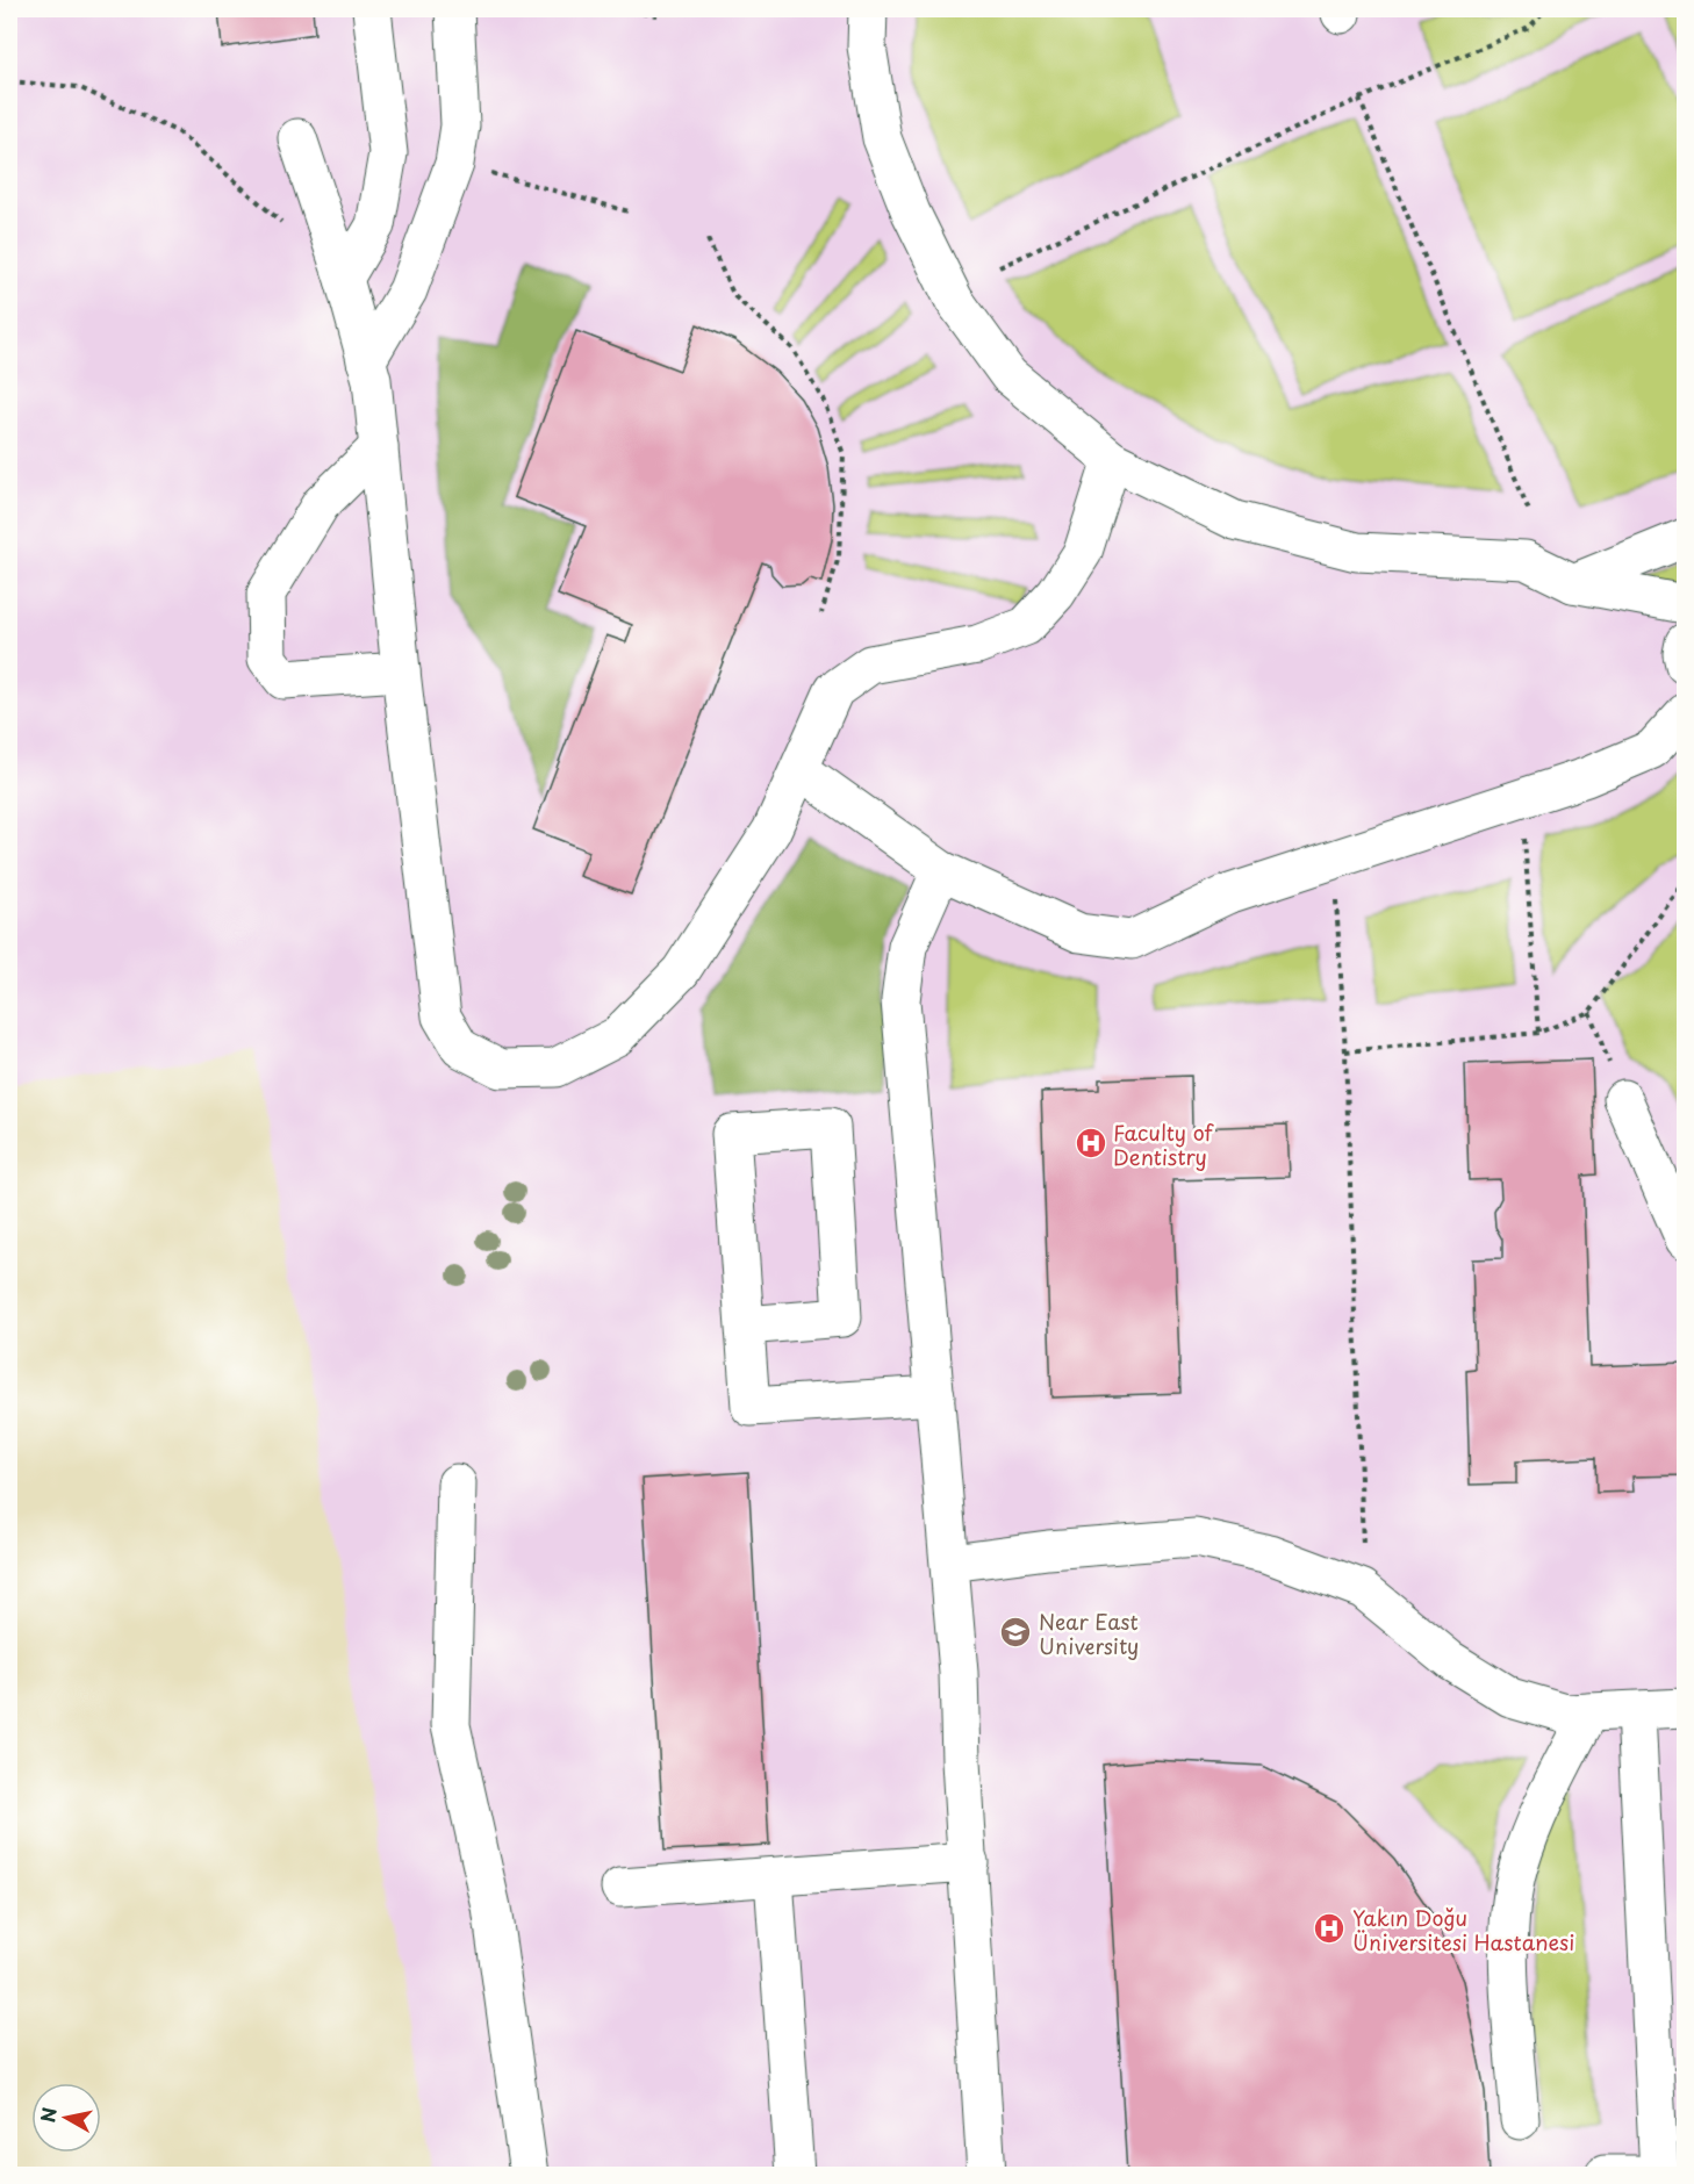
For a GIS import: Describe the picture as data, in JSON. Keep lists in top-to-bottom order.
{
  "places": {
    "hospital": ["Faculty of Dentistry", "Yakın Doğu Üniversitesi Hastanesi"],
    "school or university": ["Near East University"]
  },
  "north": "left"
}
